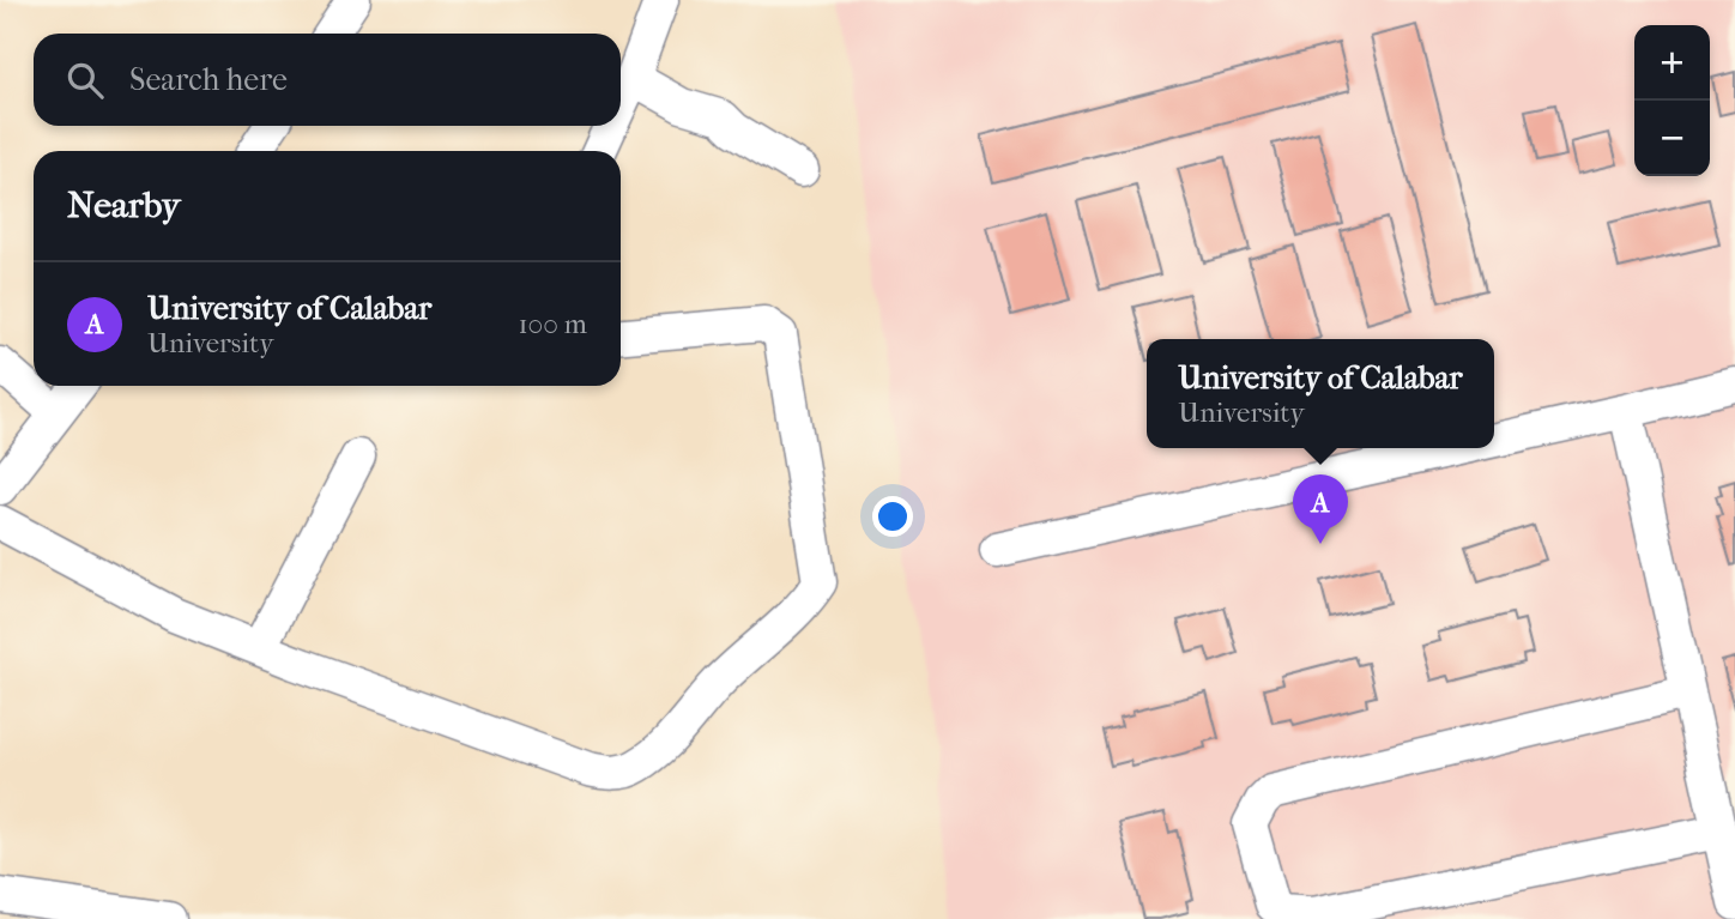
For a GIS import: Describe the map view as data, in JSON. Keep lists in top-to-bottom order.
{
  "page": {
    "map_buttons": ["+", "−"],
    "search": "Search here",
    "heading": "Nearby",
    "list": [
      {
        "mark": "A",
        "name": "University of Calabar",
        "note": "University",
        "value": "100 m"
      }
    ],
    "popup": ["University of Calabar", "University"],
    "pins": "A"
  }
}
